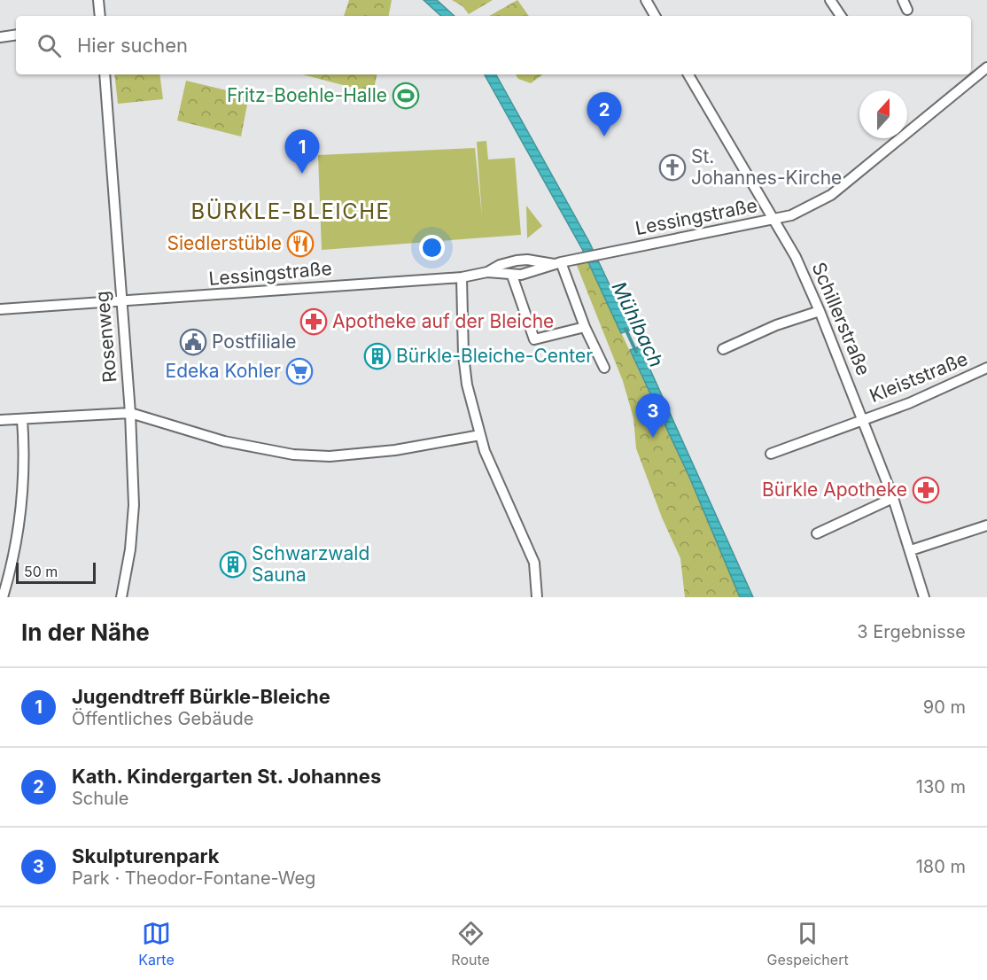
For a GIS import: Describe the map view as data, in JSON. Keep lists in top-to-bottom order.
{
  "streets": {
    "street": [
      "Lessingstraße",
      "Schillerstraße",
      "Rosenweg",
      "Kleiststraße"
    ]
  },
  "crossings": [
    ["Lessingstraße", "Schillerstraße"],
    ["Lessingstraße", "Rosenweg"],
    ["Schillerstraße", "Kleiststraße"]
  ],
  "districts": ["BÜRKLE-BLEICHE"],
  "water": ["Mühlbach"],
  "places": {
    "sports": ["Fritz-Boehle-Halle"],
    "church": ["St. Johannes-Kirche"],
    "restaurant": ["Siedlerstüble"],
    "pharmacy": ["Apotheke auf der Bleiche", "Bürkle Apotheke"],
    "public building": ["Postfiliale"],
    "building": ["Bürkle-Bleiche-Center", "Schwarzwald Sauna"],
    "supermarket": ["Edeka Kohler"]
  },
  "scale_bar": "50 m",
  "north": "top",
  "page": {
    "search": "Hier suchen",
    "pins": ["2", "1", "3"],
    "scale": "50 m",
    "heading": ["In der Nähe", "3 Ergebnisse"],
    "list": [
      {
        "mark": "1",
        "name": "Jugendtreff Bürkle-Bleiche",
        "note": "Öffentliches Gebäude",
        "value": "90 m"
      },
      {
        "mark": "2",
        "name": "Kath. Kindergarten St. Johannes",
        "note": "Schule",
        "value": "130 m"
      },
      {
        "mark": "3",
        "name": "Skulpturenpark",
        "note": "Park · Theodor-Fontane-Weg",
        "value": "180 m"
      }
    ],
    "nav": ["Karte", "Route", "Gespeichert"]
  }
}
